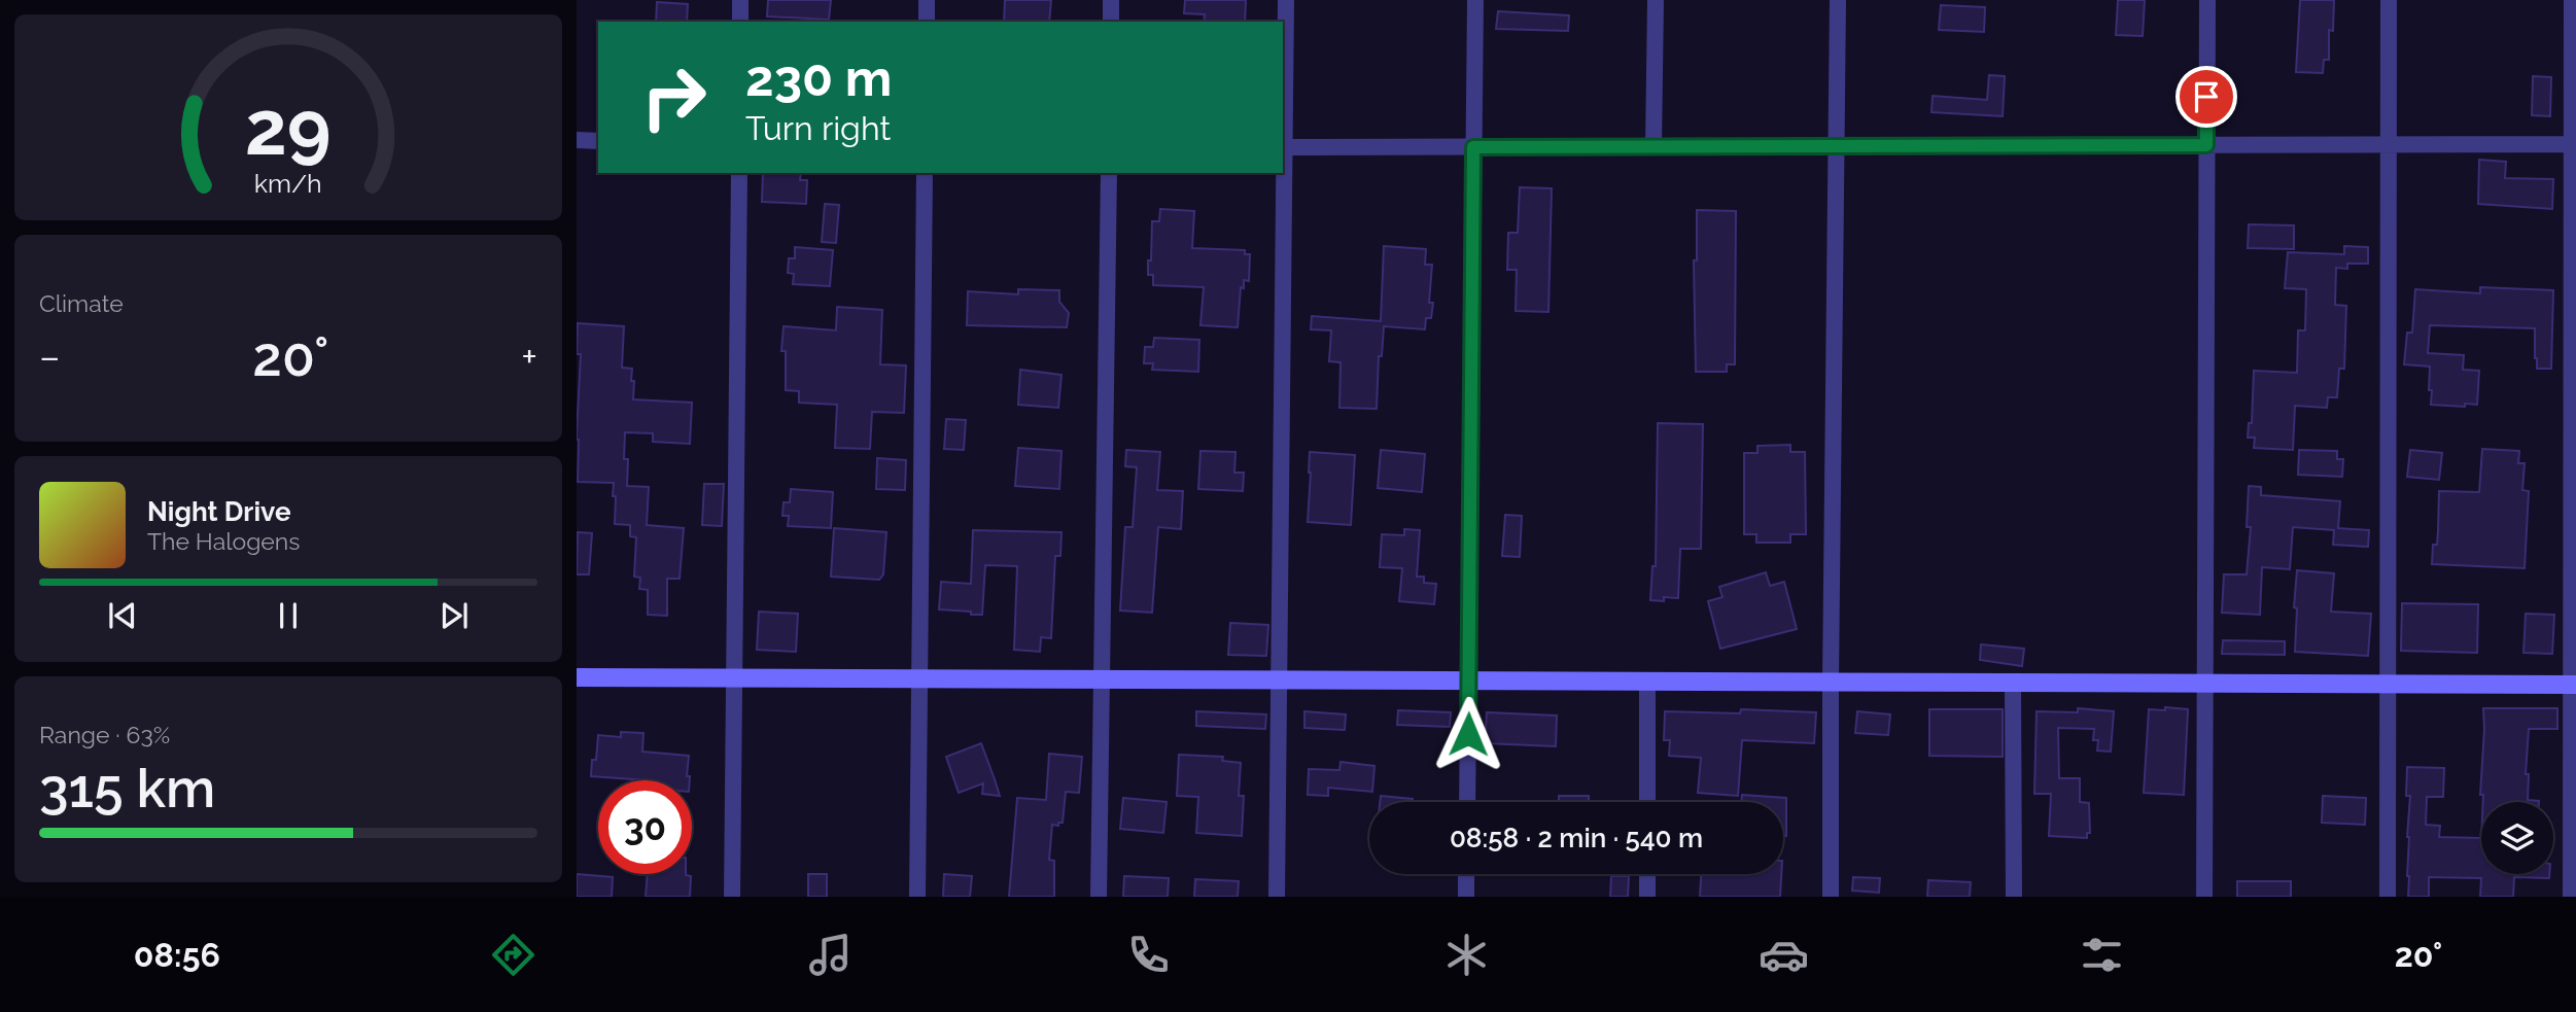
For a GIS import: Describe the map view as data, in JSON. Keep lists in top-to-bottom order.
{
  "page": {
    "turn": ["230 m", "Turn right"],
    "tile": [
      "Climate",
      ["Range · 63%", "315 km"]
    ],
    "heat": ["−", "20°", "+"],
    "song": ["Night Drive", "The Halogens"],
    "limit": "30",
    "trip": "08:58 · 2 min · 540 m",
    "tabs": ["08:56", "20°"],
    "gauge": ["29", "km/h"]
  }
}
